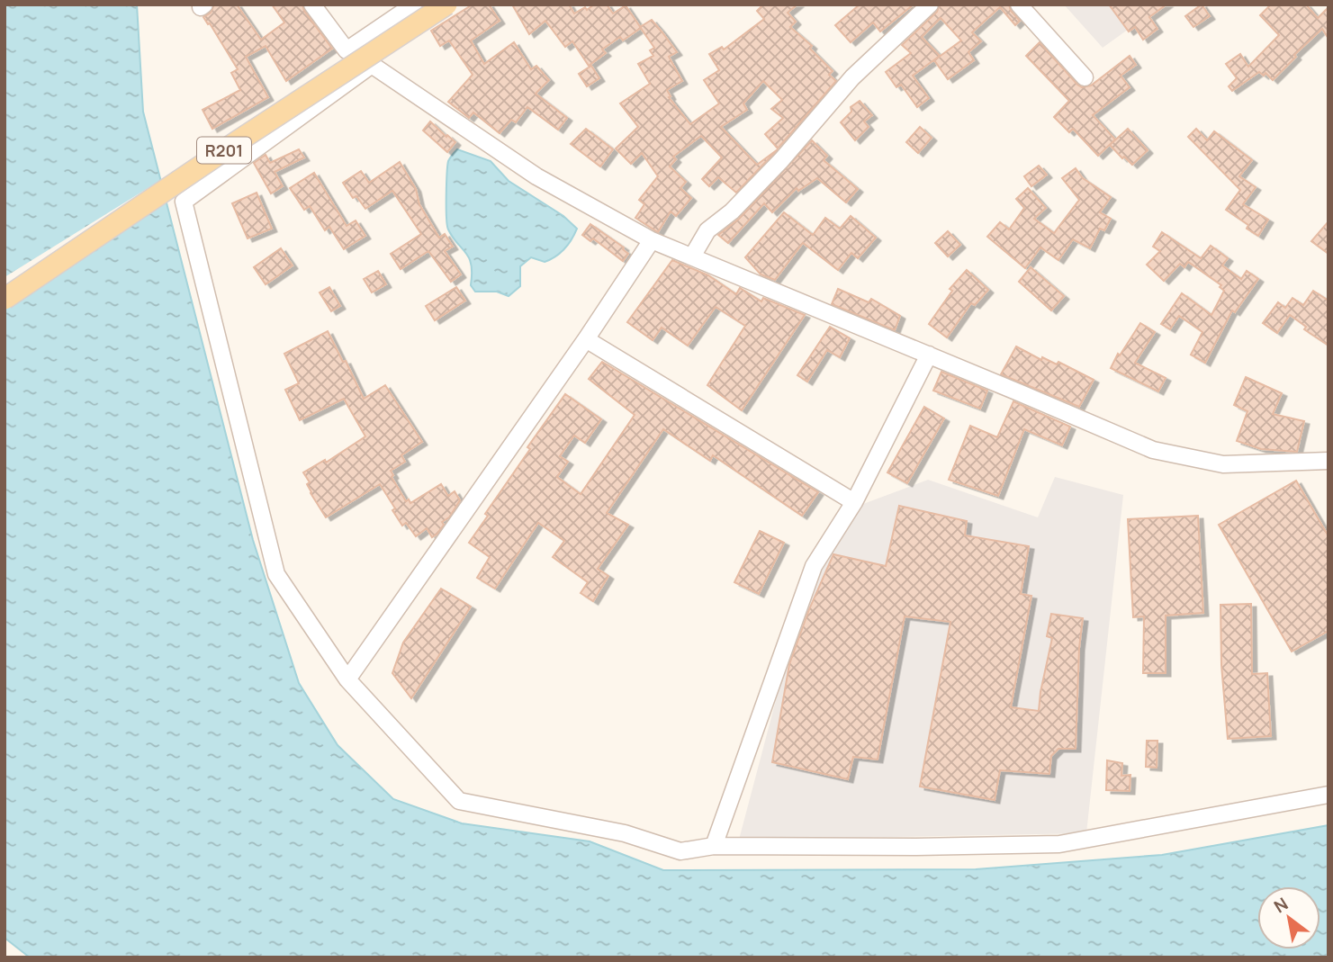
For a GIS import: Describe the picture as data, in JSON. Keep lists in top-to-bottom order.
{
  "streets": {
    "main road": ["R201"]
  },
  "north": "top left"
}
